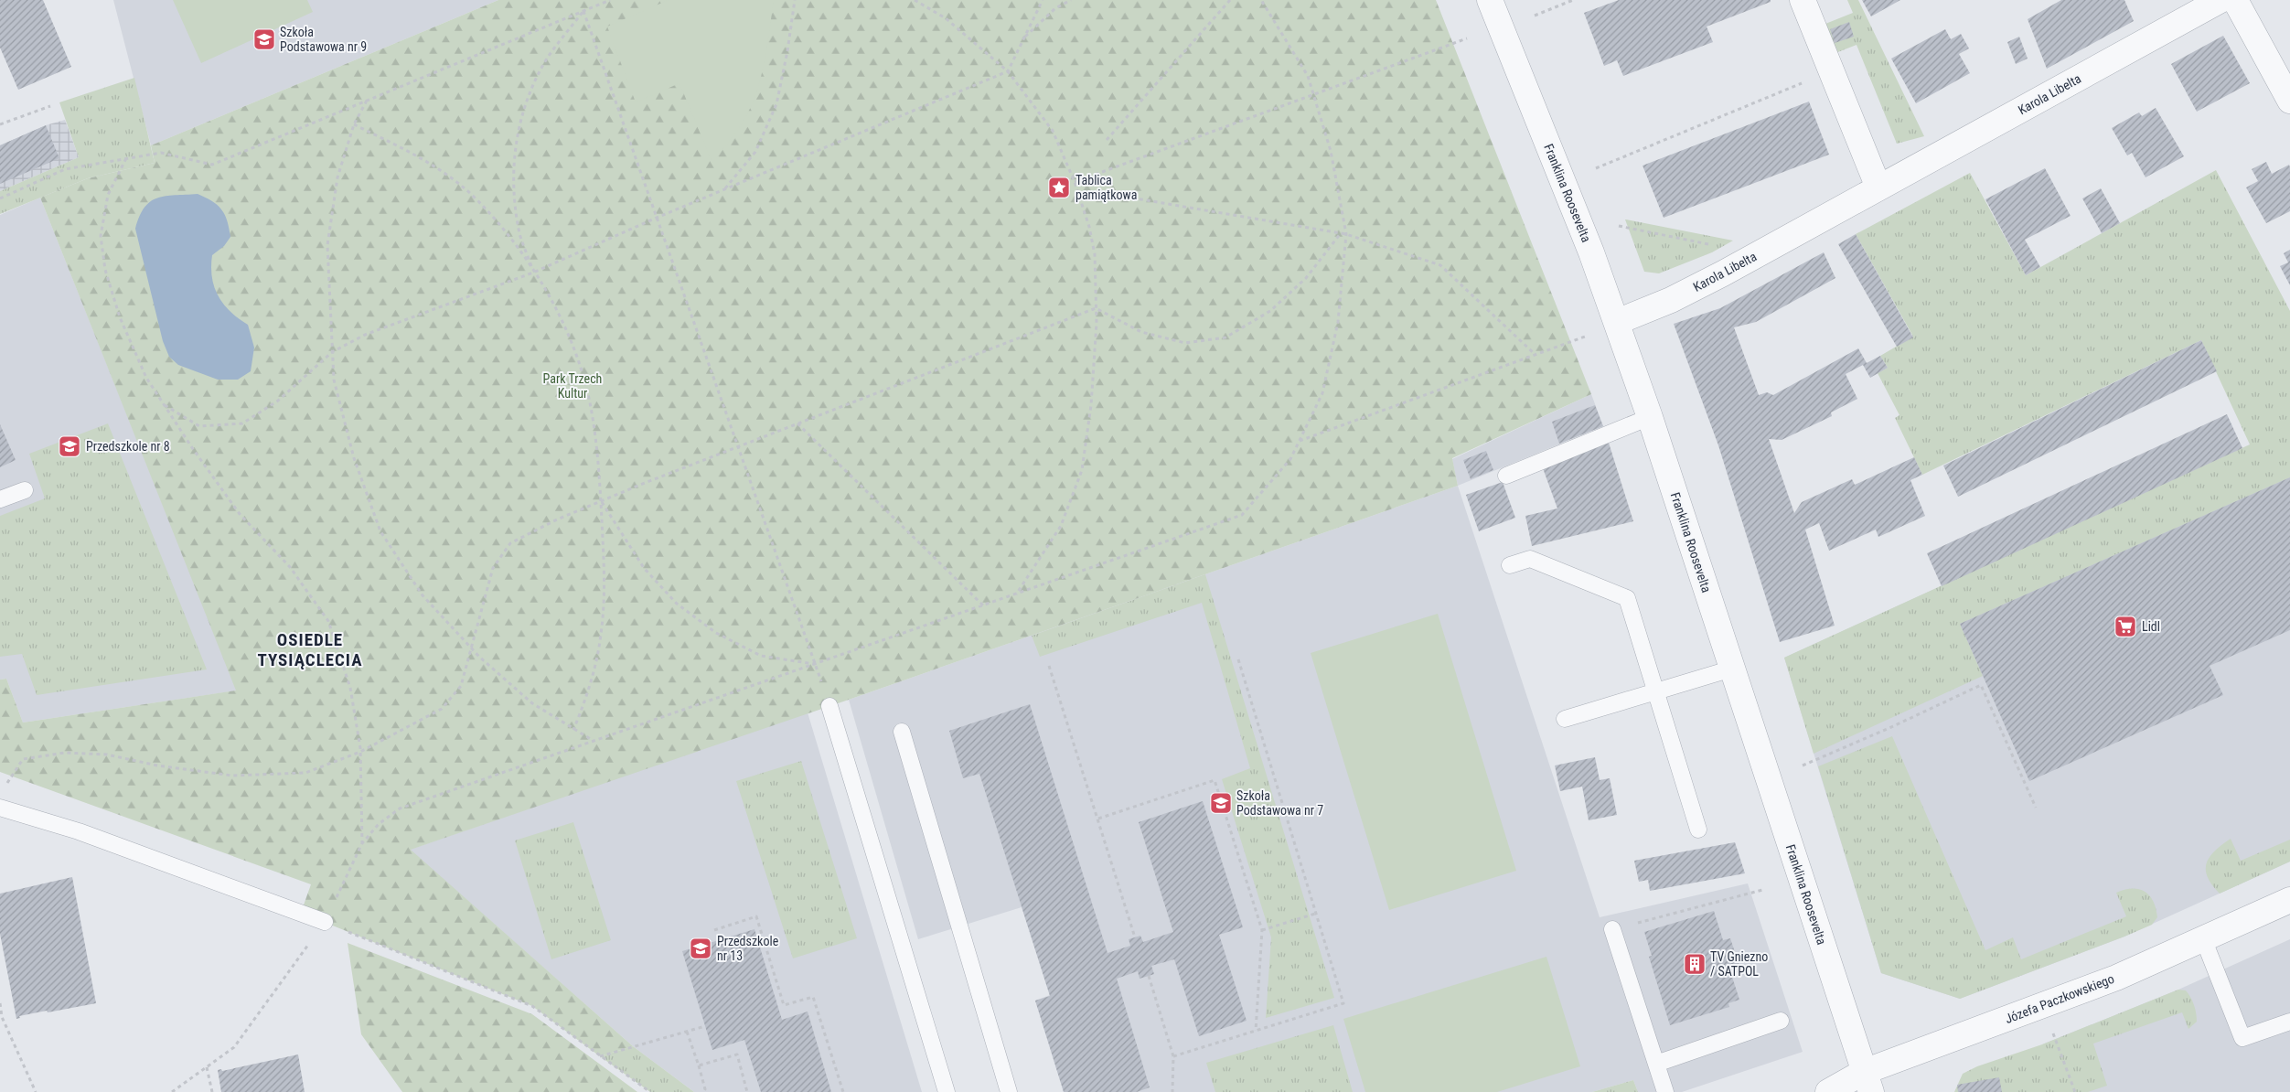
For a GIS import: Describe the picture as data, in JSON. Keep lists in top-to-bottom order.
{
  "streets": {
    "street": ["Karola Libelta", "Franklina Roosevelta", "Józefa Paczkowskiego"]
  },
  "crossings": [
    ["Karola Libelta", "Franklina Roosevelta"],
    ["Franklina Roosevelta", "Józefa Paczkowskiego"]
  ],
  "districts": ["OSIEDLE TYSIĄCLECIA"],
  "parks": ["Park Trzech Kultur"],
  "places": {
    "school or university": [
      "Szkoła Podstawowa nr 9",
      "Przedszkole nr 8",
      "Szkoła Podstawowa nr 7",
      "Przedszkole nr 13"
    ],
    "place": ["Tablica pamiątkowa"],
    "supermarket": ["Lidl"],
    "building": ["TV Gniezno / SATPOL"]
  }
}
